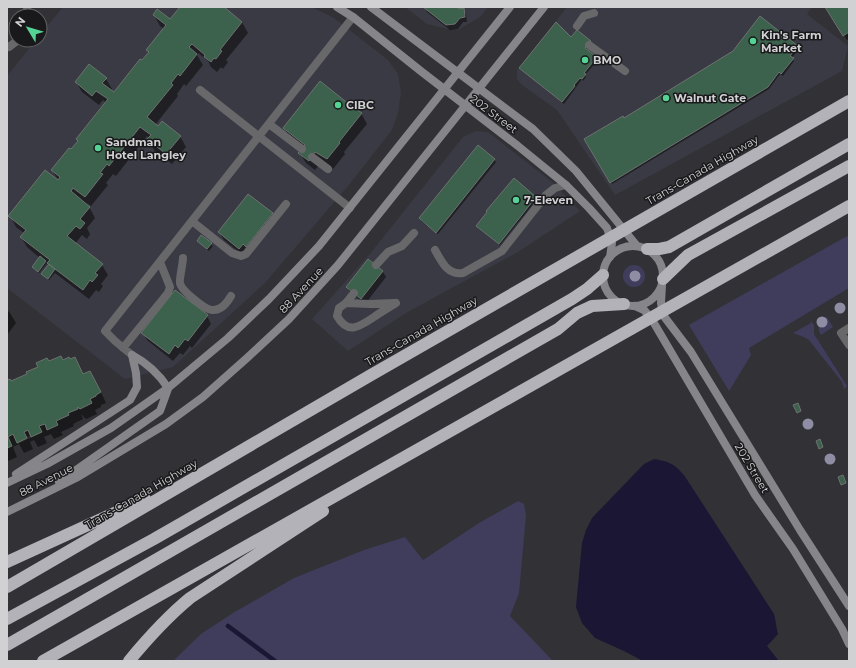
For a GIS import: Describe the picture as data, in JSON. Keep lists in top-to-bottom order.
{
  "streets": {
    "highway": ["Trans-Canada Highway"],
    "main road": ["202 Street", "88 Avenue"]
  },
  "crossings": [
    ["202 Street", "88 Avenue"]
  ],
  "places": [
    "Kin's Farm Market",
    "BMO",
    "Walnut Gate",
    "CIBC",
    "Sandman Hotel Langley",
    "7-Eleven"
  ],
  "north": "top left"
}
